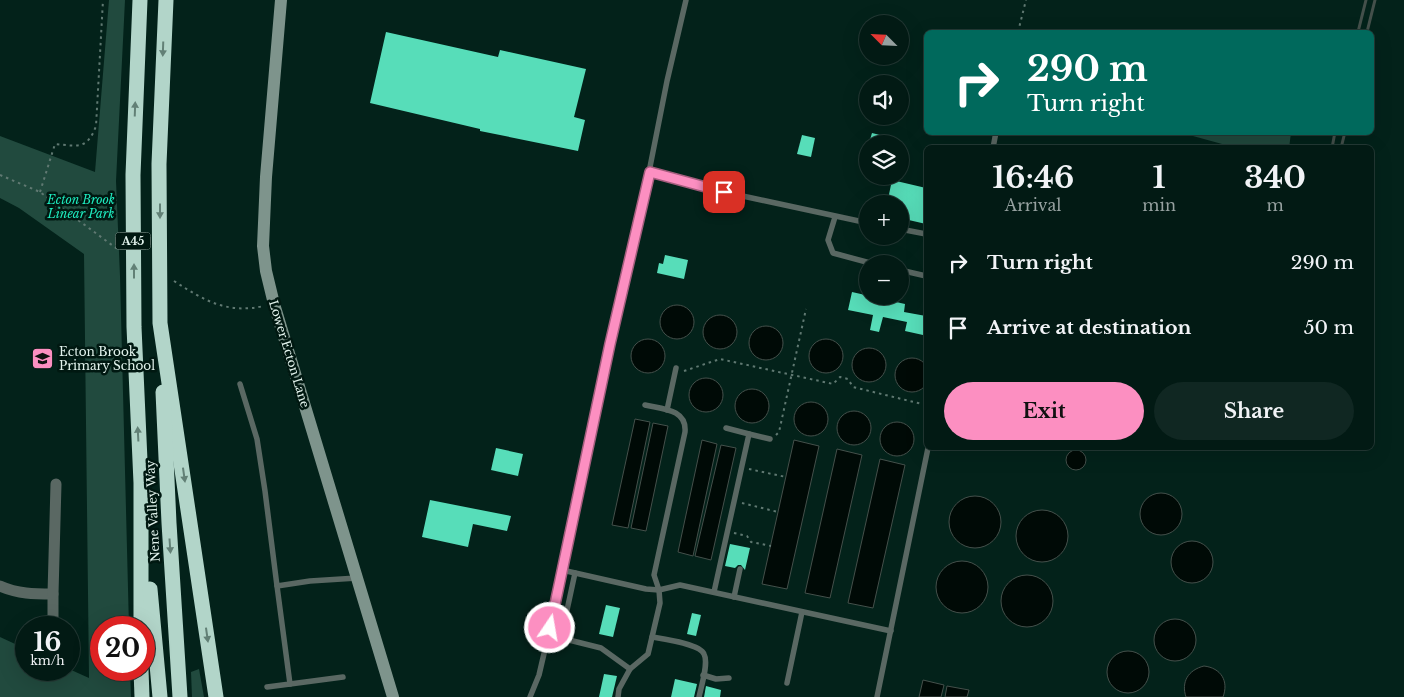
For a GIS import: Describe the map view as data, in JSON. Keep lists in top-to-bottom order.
{
  "streets": {
    "highway": ["A45", "Nene Valley Way"],
    "street": ["Lower Ecton Lane"]
  },
  "crossings": [
    ["A45", "Nene Valley Way"]
  ],
  "parks": ["Ecton Brook Linear Park"],
  "places": {
    "school or university": ["Ecton Brook Primary School"]
  },
  "north": "top left",
  "page": {
    "map_buttons": ["+", "−"],
    "turn": ["290 m", "Turn right"],
    "eta": [
      "16:46",
      "Arrival",
      "1",
      "min",
      "340",
      "m"
    ],
    "list": [
      {
        "name": "Turn right",
        "value": "290 m"
      },
      {
        "name": "Arrive at destination",
        "value": "50 m"
      }
    ],
    "buttons": ["Exit", "Share"],
    "speed": "16 km/h",
    "limit": "20"
  }
}
